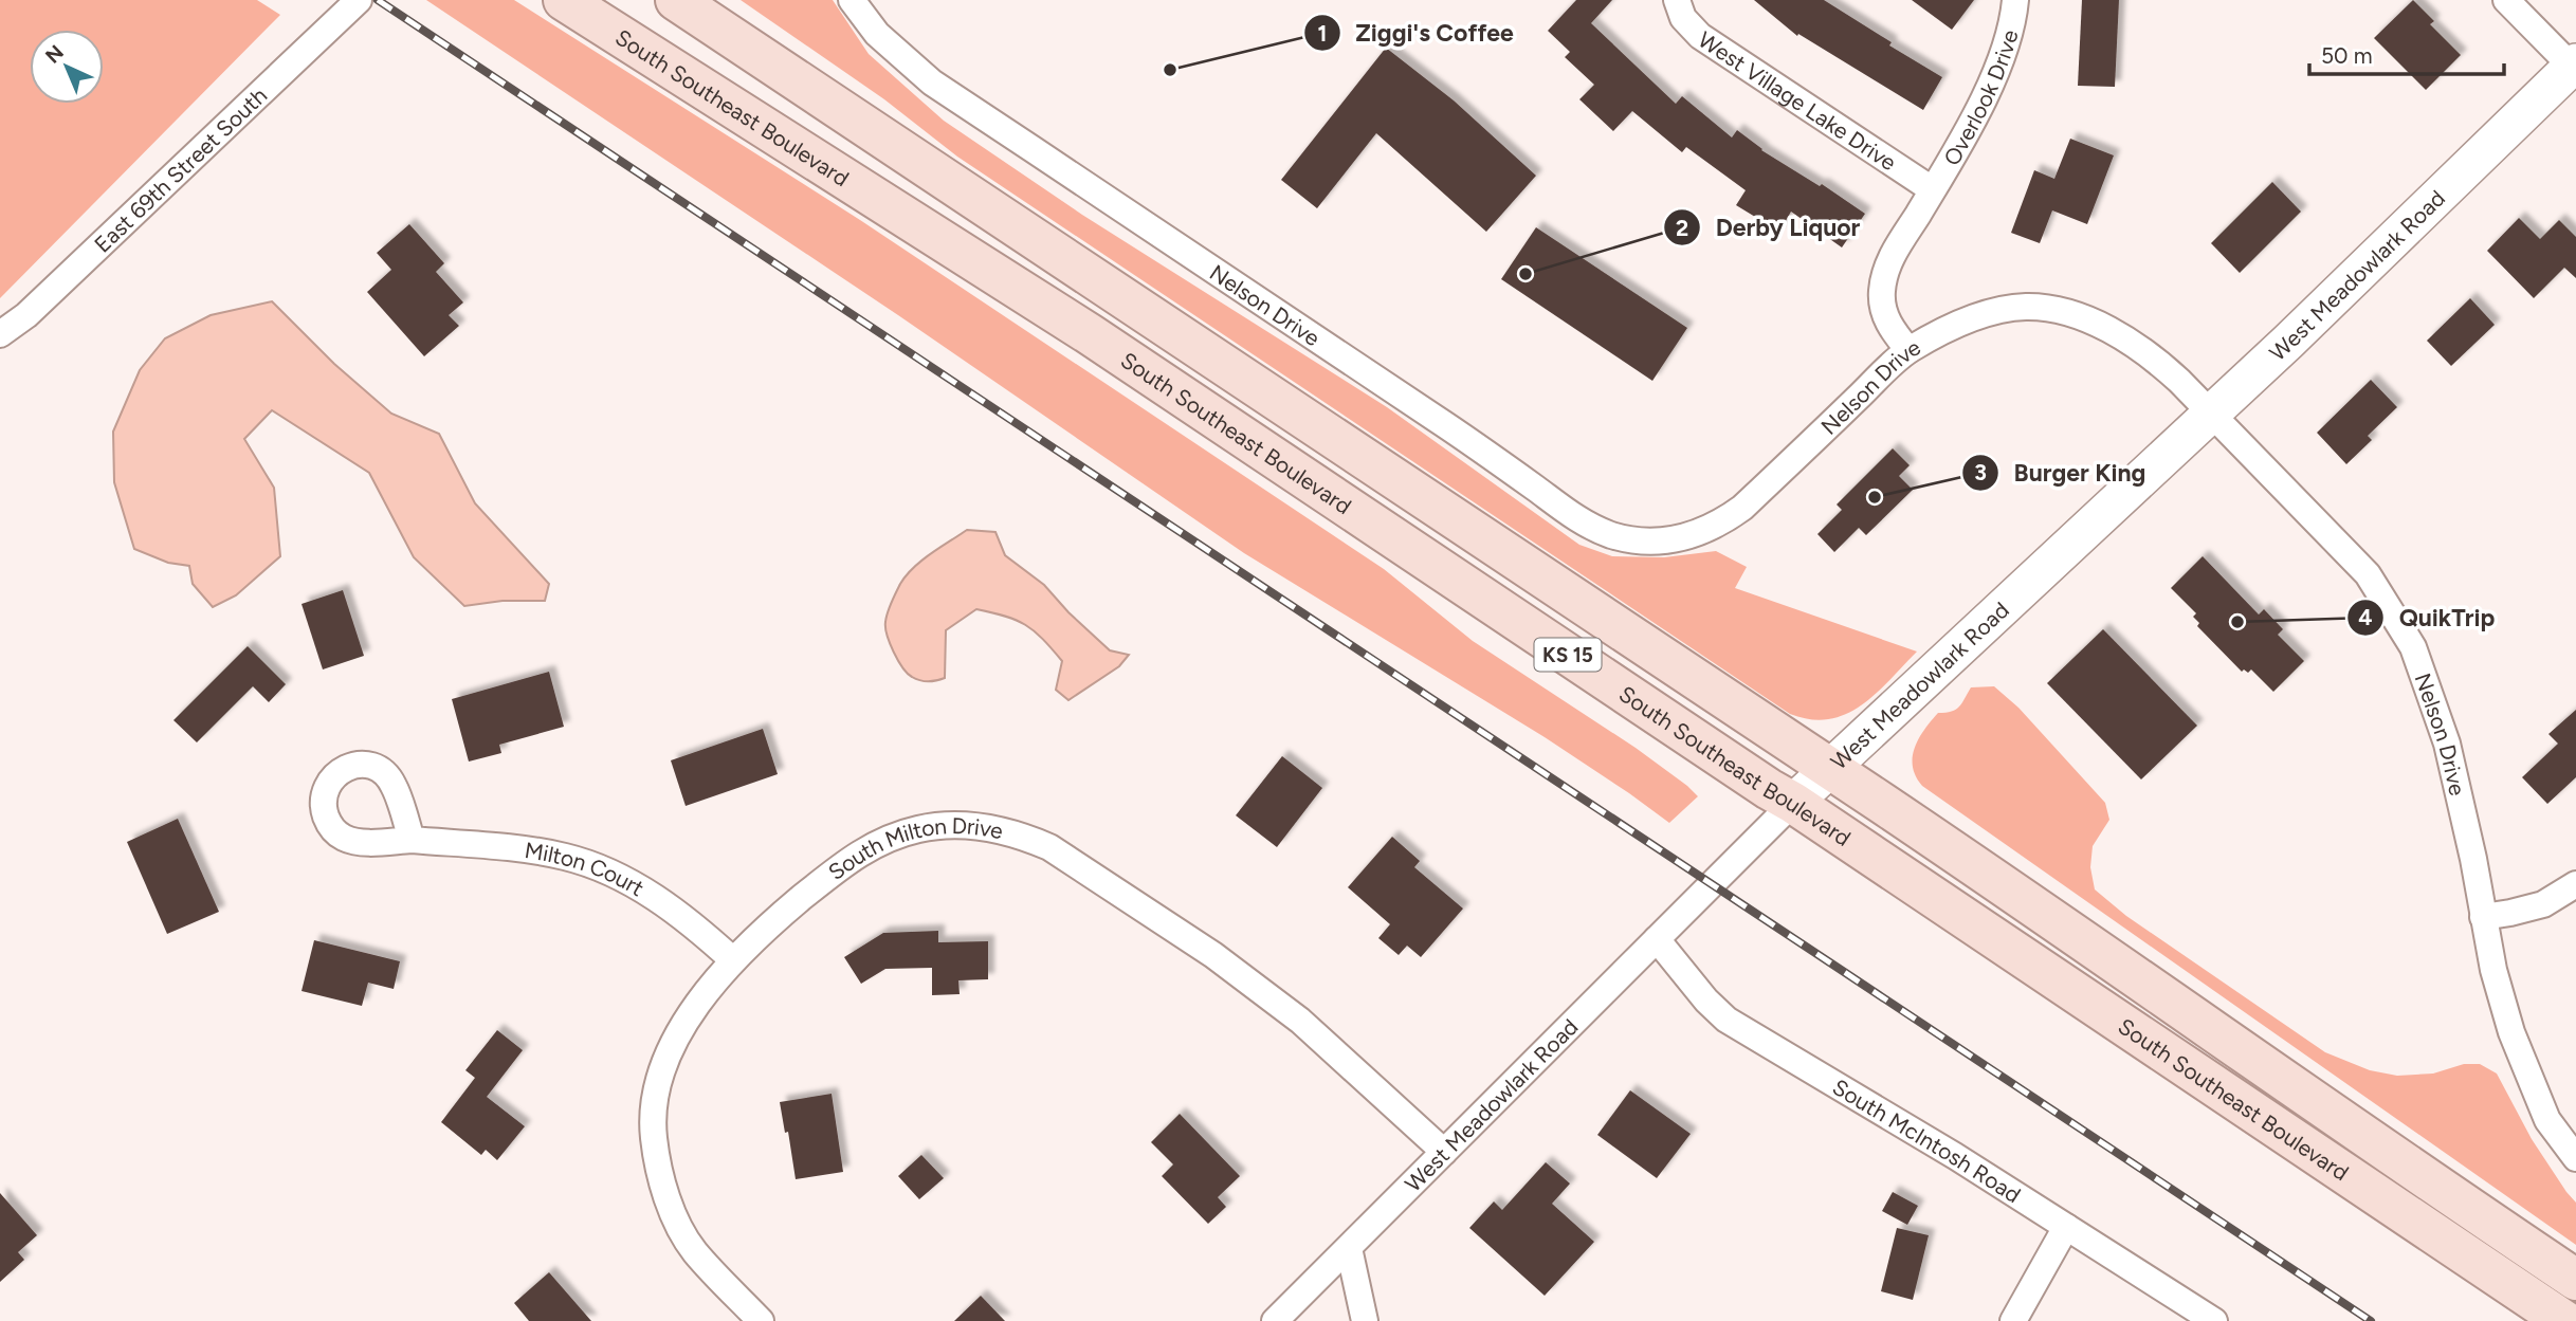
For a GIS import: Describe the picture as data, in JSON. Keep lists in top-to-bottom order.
{
  "streets": {
    "main road": ["South Southeast Boulevard", "West Meadowlark Road", "KS 15"],
    "street": [
      "Overlook Drive",
      "West Village Lake Drive",
      "East 69th Street South",
      "Nelson Drive",
      "South Milton Drive",
      "Milton Court",
      "South McIntosh Road"
    ]
  },
  "crossings": [
    ["Overlook Drive", "West Village Lake Drive"],
    ["Overlook Drive", "Nelson Drive"],
    ["South Southeast Boulevard", "West Meadowlark Road"],
    ["West Meadowlark Road", "Nelson Drive"],
    ["West Meadowlark Road", "South Milton Drive"],
    ["West Meadowlark Road", "South McIntosh Road"],
    ["South Milton Drive", "Milton Court"]
  ],
  "places": [
    "Ziggi's Coffee",
    "Derby Liquor",
    "Burger King",
    "QuikTrip"
  ],
  "scale_bar": "50 m",
  "north": "top left"
}
